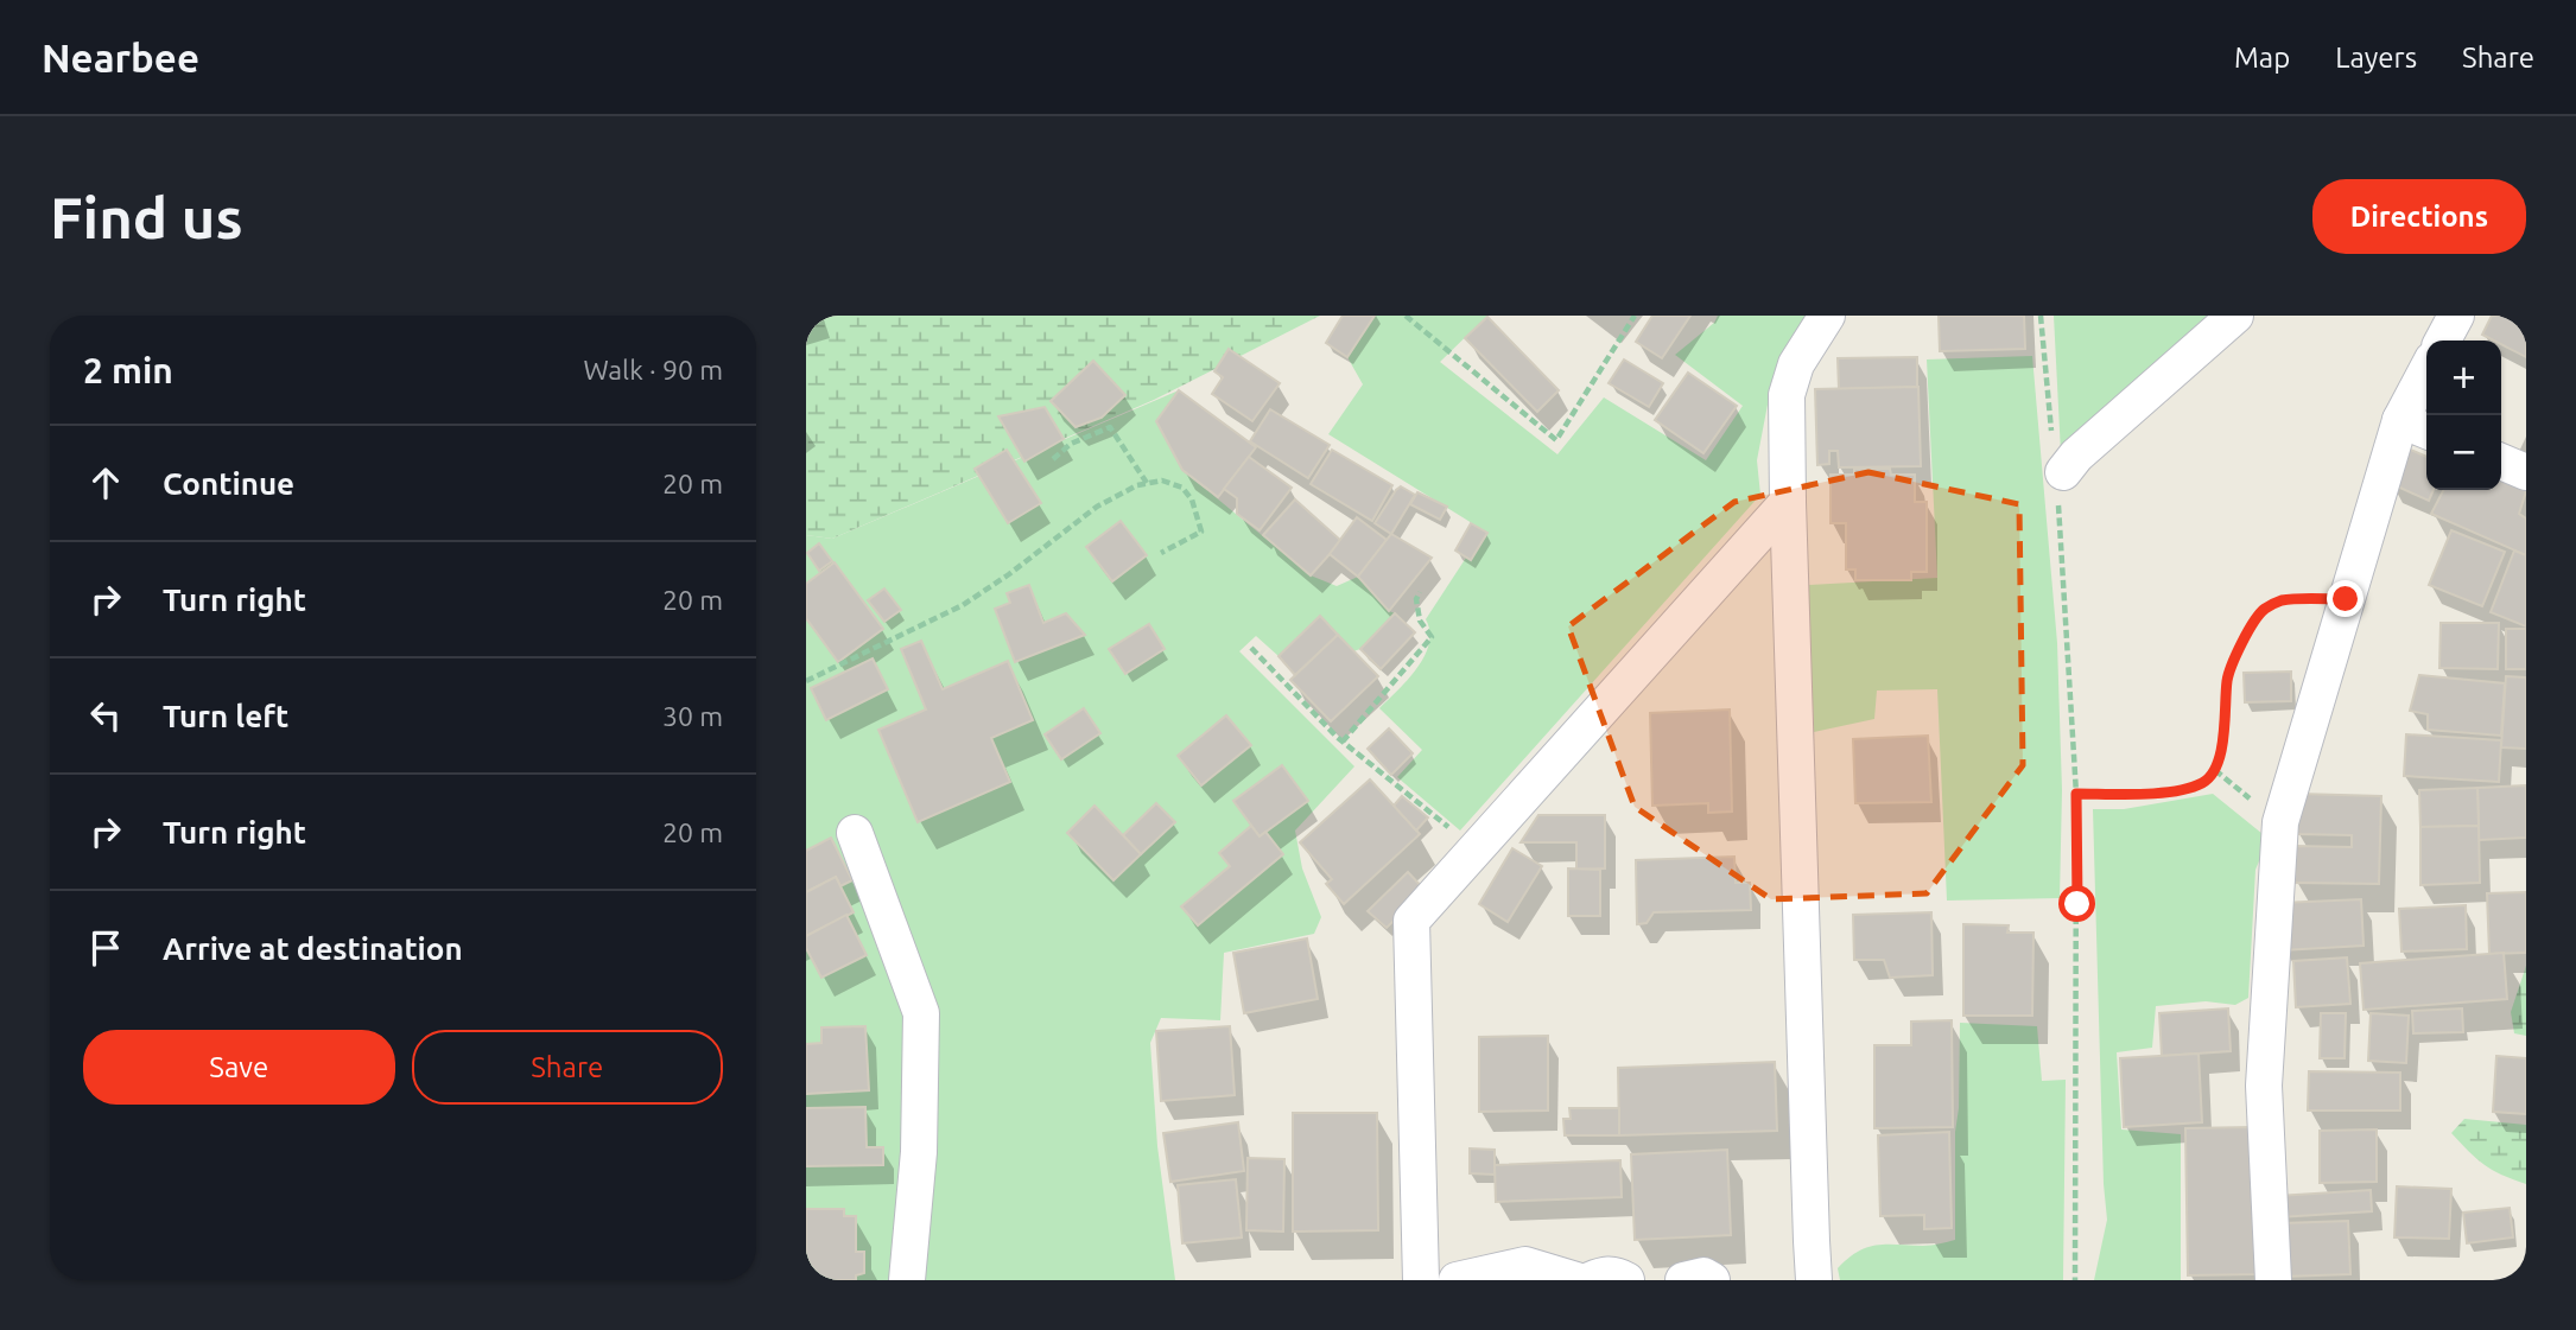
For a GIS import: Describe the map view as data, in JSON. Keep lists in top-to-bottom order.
{
  "page": {
    "header": "Nearbee",
    "nav": ["Map", "Layers", "Share"],
    "buttons": [
      "Directions",
      ["Save", "Share"]
    ],
    "title": "Find us",
    "heading": ["2 min", "Walk · 90 m"],
    "map_buttons": ["+", "−"],
    "list": [
      ["Continue", "20 m"],
      ["Turn right", "20 m"],
      ["Turn left", "30 m"],
      ["Turn right", "20 m"],
      "Arrive at destination"
    ]
  }
}
